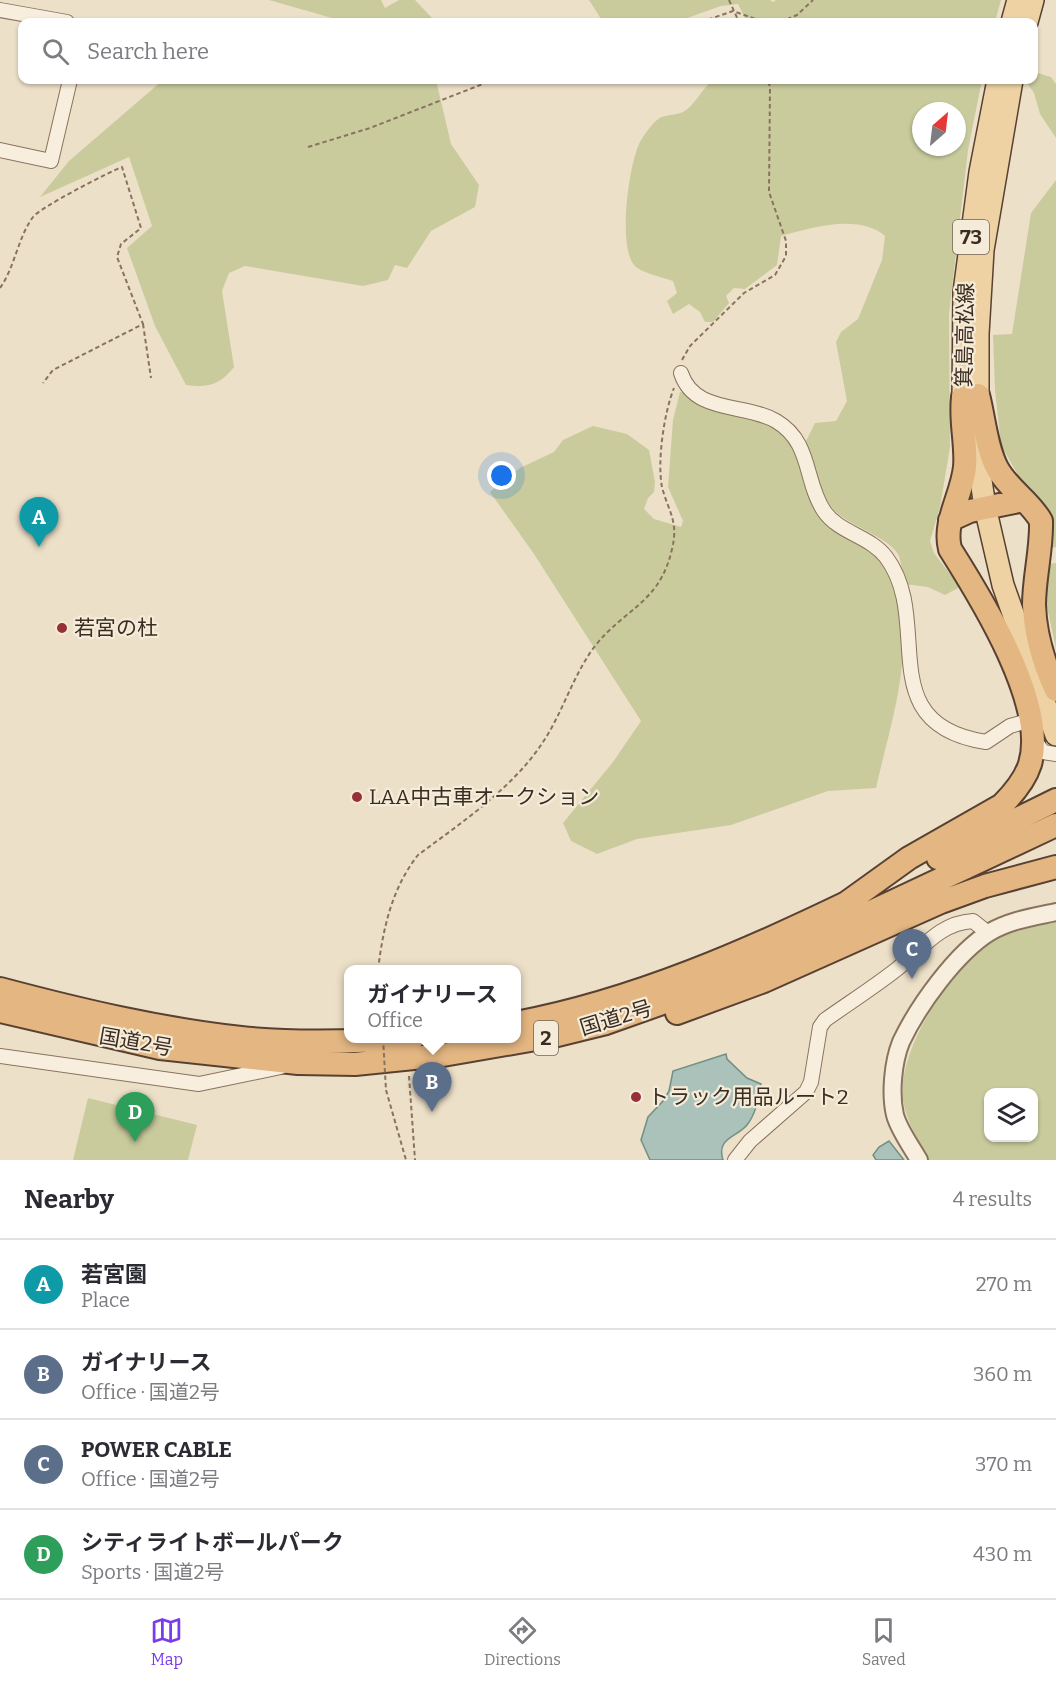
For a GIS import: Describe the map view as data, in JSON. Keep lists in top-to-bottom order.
{
  "streets": {
    "highway": ["国道2号", "2"],
    "main road": ["73", "箕島高松線"]
  },
  "places": ["若宮の杜", "LAA中古車オークション", "トラック用品ルート2"],
  "north": "top right",
  "page": {
    "search": "Search here",
    "pins": [
      "A",
      "C",
      "B",
      "D"
    ],
    "popup": ["ガイナリース", "Office"],
    "heading": ["Nearby", "4 results"],
    "list": [
      {
        "mark": "A",
        "name": "若宮園",
        "note": "Place",
        "value": "270 m"
      },
      {
        "mark": "B",
        "name": "ガイナリース",
        "note": "Office · 国道2号",
        "value": "360 m"
      },
      {
        "mark": "C",
        "name": "POWER CABLE",
        "note": "Office · 国道2号",
        "value": "370 m"
      },
      {
        "mark": "D",
        "name": "シティライトボールパーク",
        "note": "Sports · 国道2号",
        "value": "430 m"
      }
    ],
    "nav": ["Map", "Directions", "Saved"]
  }
}
